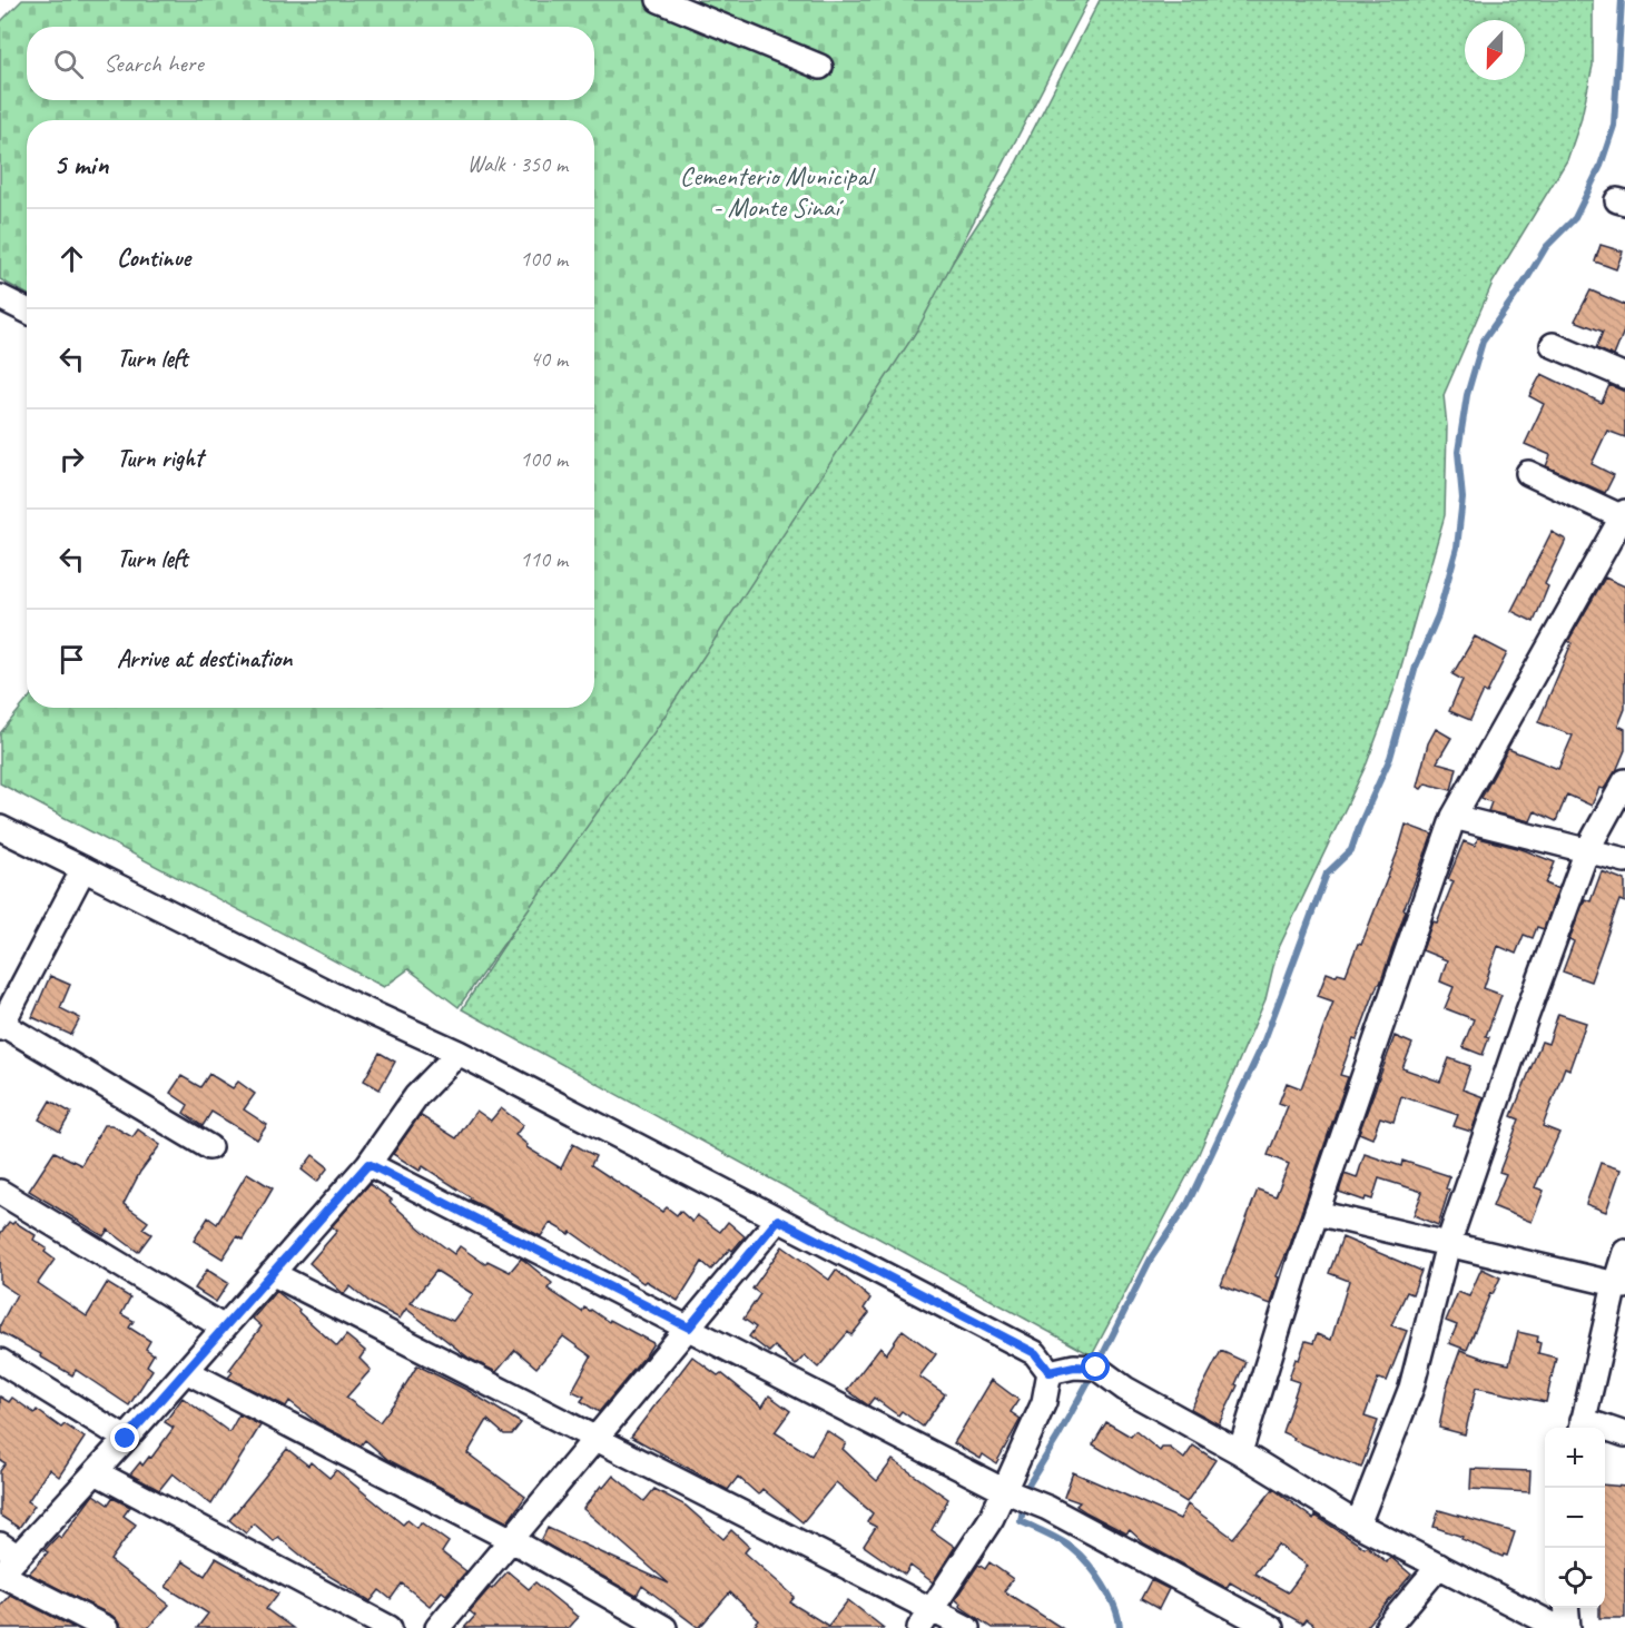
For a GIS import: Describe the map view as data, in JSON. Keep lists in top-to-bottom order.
{
  "parks": ["Cementerio Municipal - Monte Sinaí"],
  "north": "bottom",
  "page": {
    "search": "Search here",
    "heading": ["5 min", "Walk · 350 m"],
    "list": [
      ["Continue", "100 m"],
      ["Turn left", "40 m"],
      ["Turn right", "100 m"],
      ["Turn left", "110 m"],
      "Arrive at destination"
    ],
    "map_buttons": ["+", "−"]
  }
}
